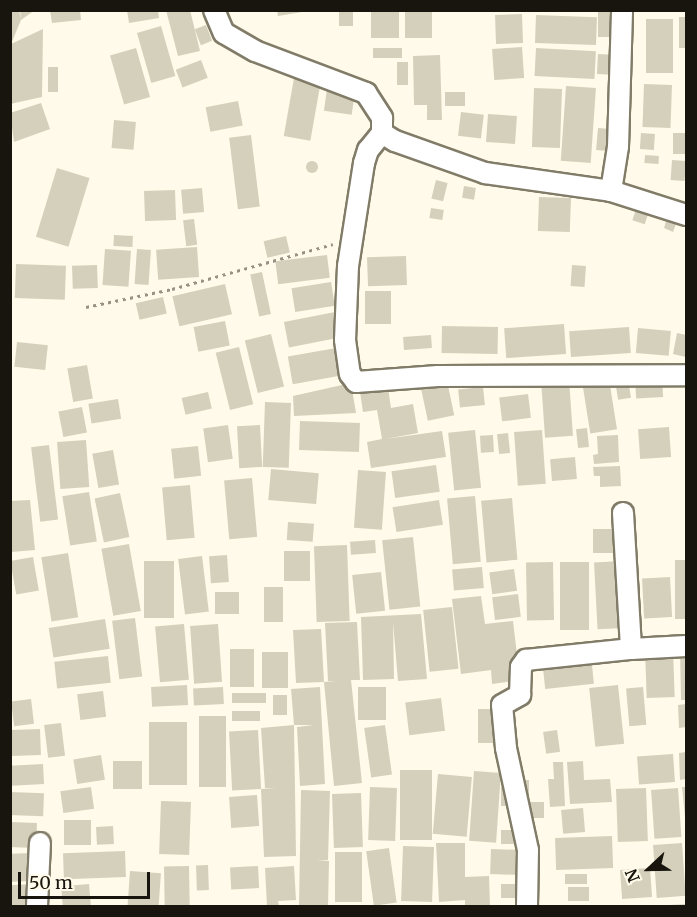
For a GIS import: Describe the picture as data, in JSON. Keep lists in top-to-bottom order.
{
  "scale_bar": "50 m",
  "north": "left"
}
